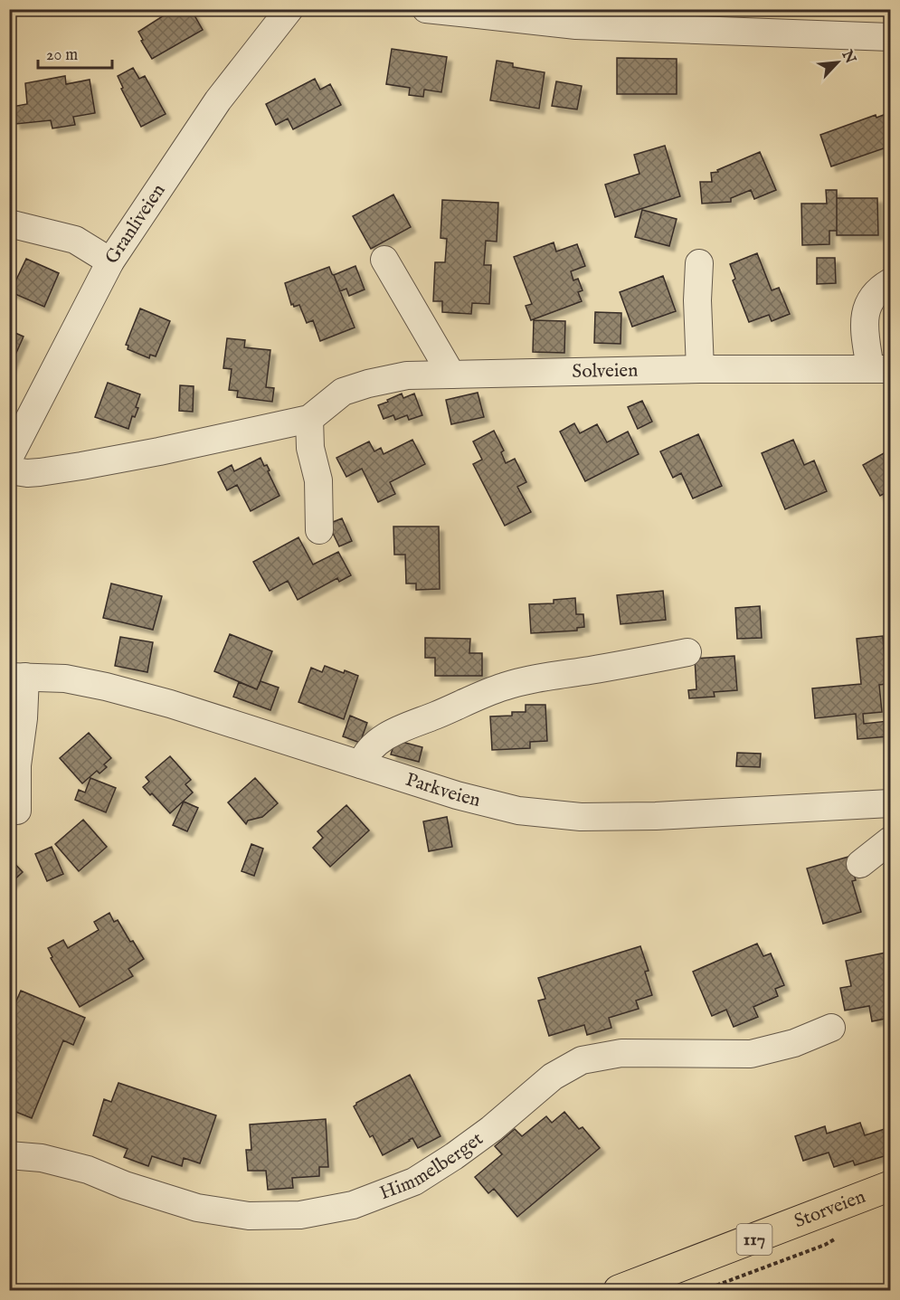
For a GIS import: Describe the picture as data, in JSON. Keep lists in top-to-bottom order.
{
  "streets": {
    "main road": ["Storveien", "117"],
    "street": [
      "Granliveien",
      "Solveien",
      "Parkveien",
      "Himmelberget"
    ]
  },
  "scale_bar": "20 m",
  "north": "top right"
}
